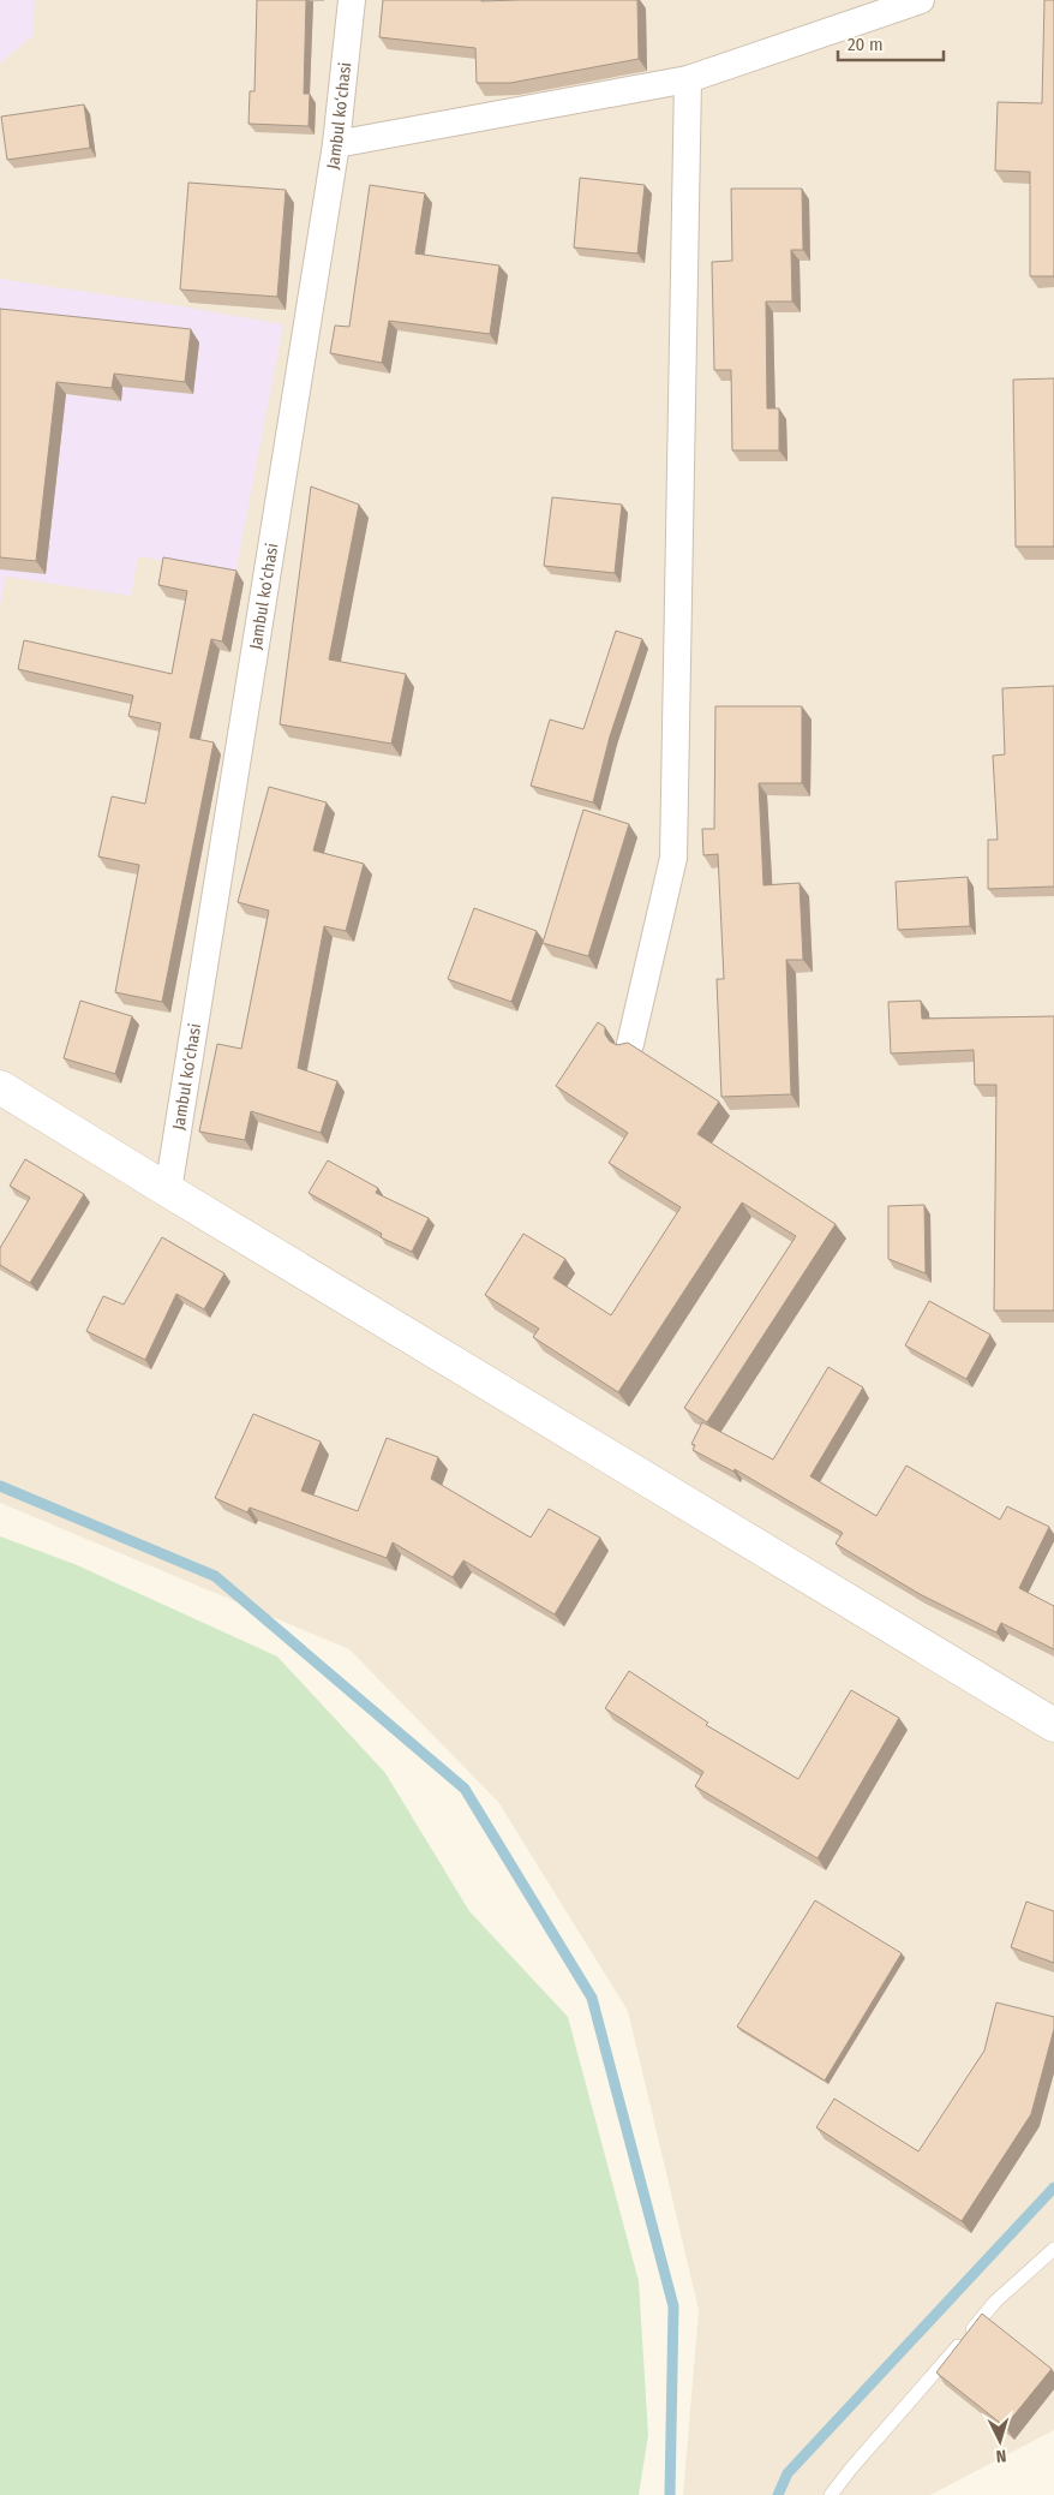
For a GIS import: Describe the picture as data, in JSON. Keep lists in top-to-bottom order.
{
  "streets": {
    "street": ["Jambul ko‘chasi"]
  },
  "scale_bar": "20 m",
  "north": "bottom"
}
